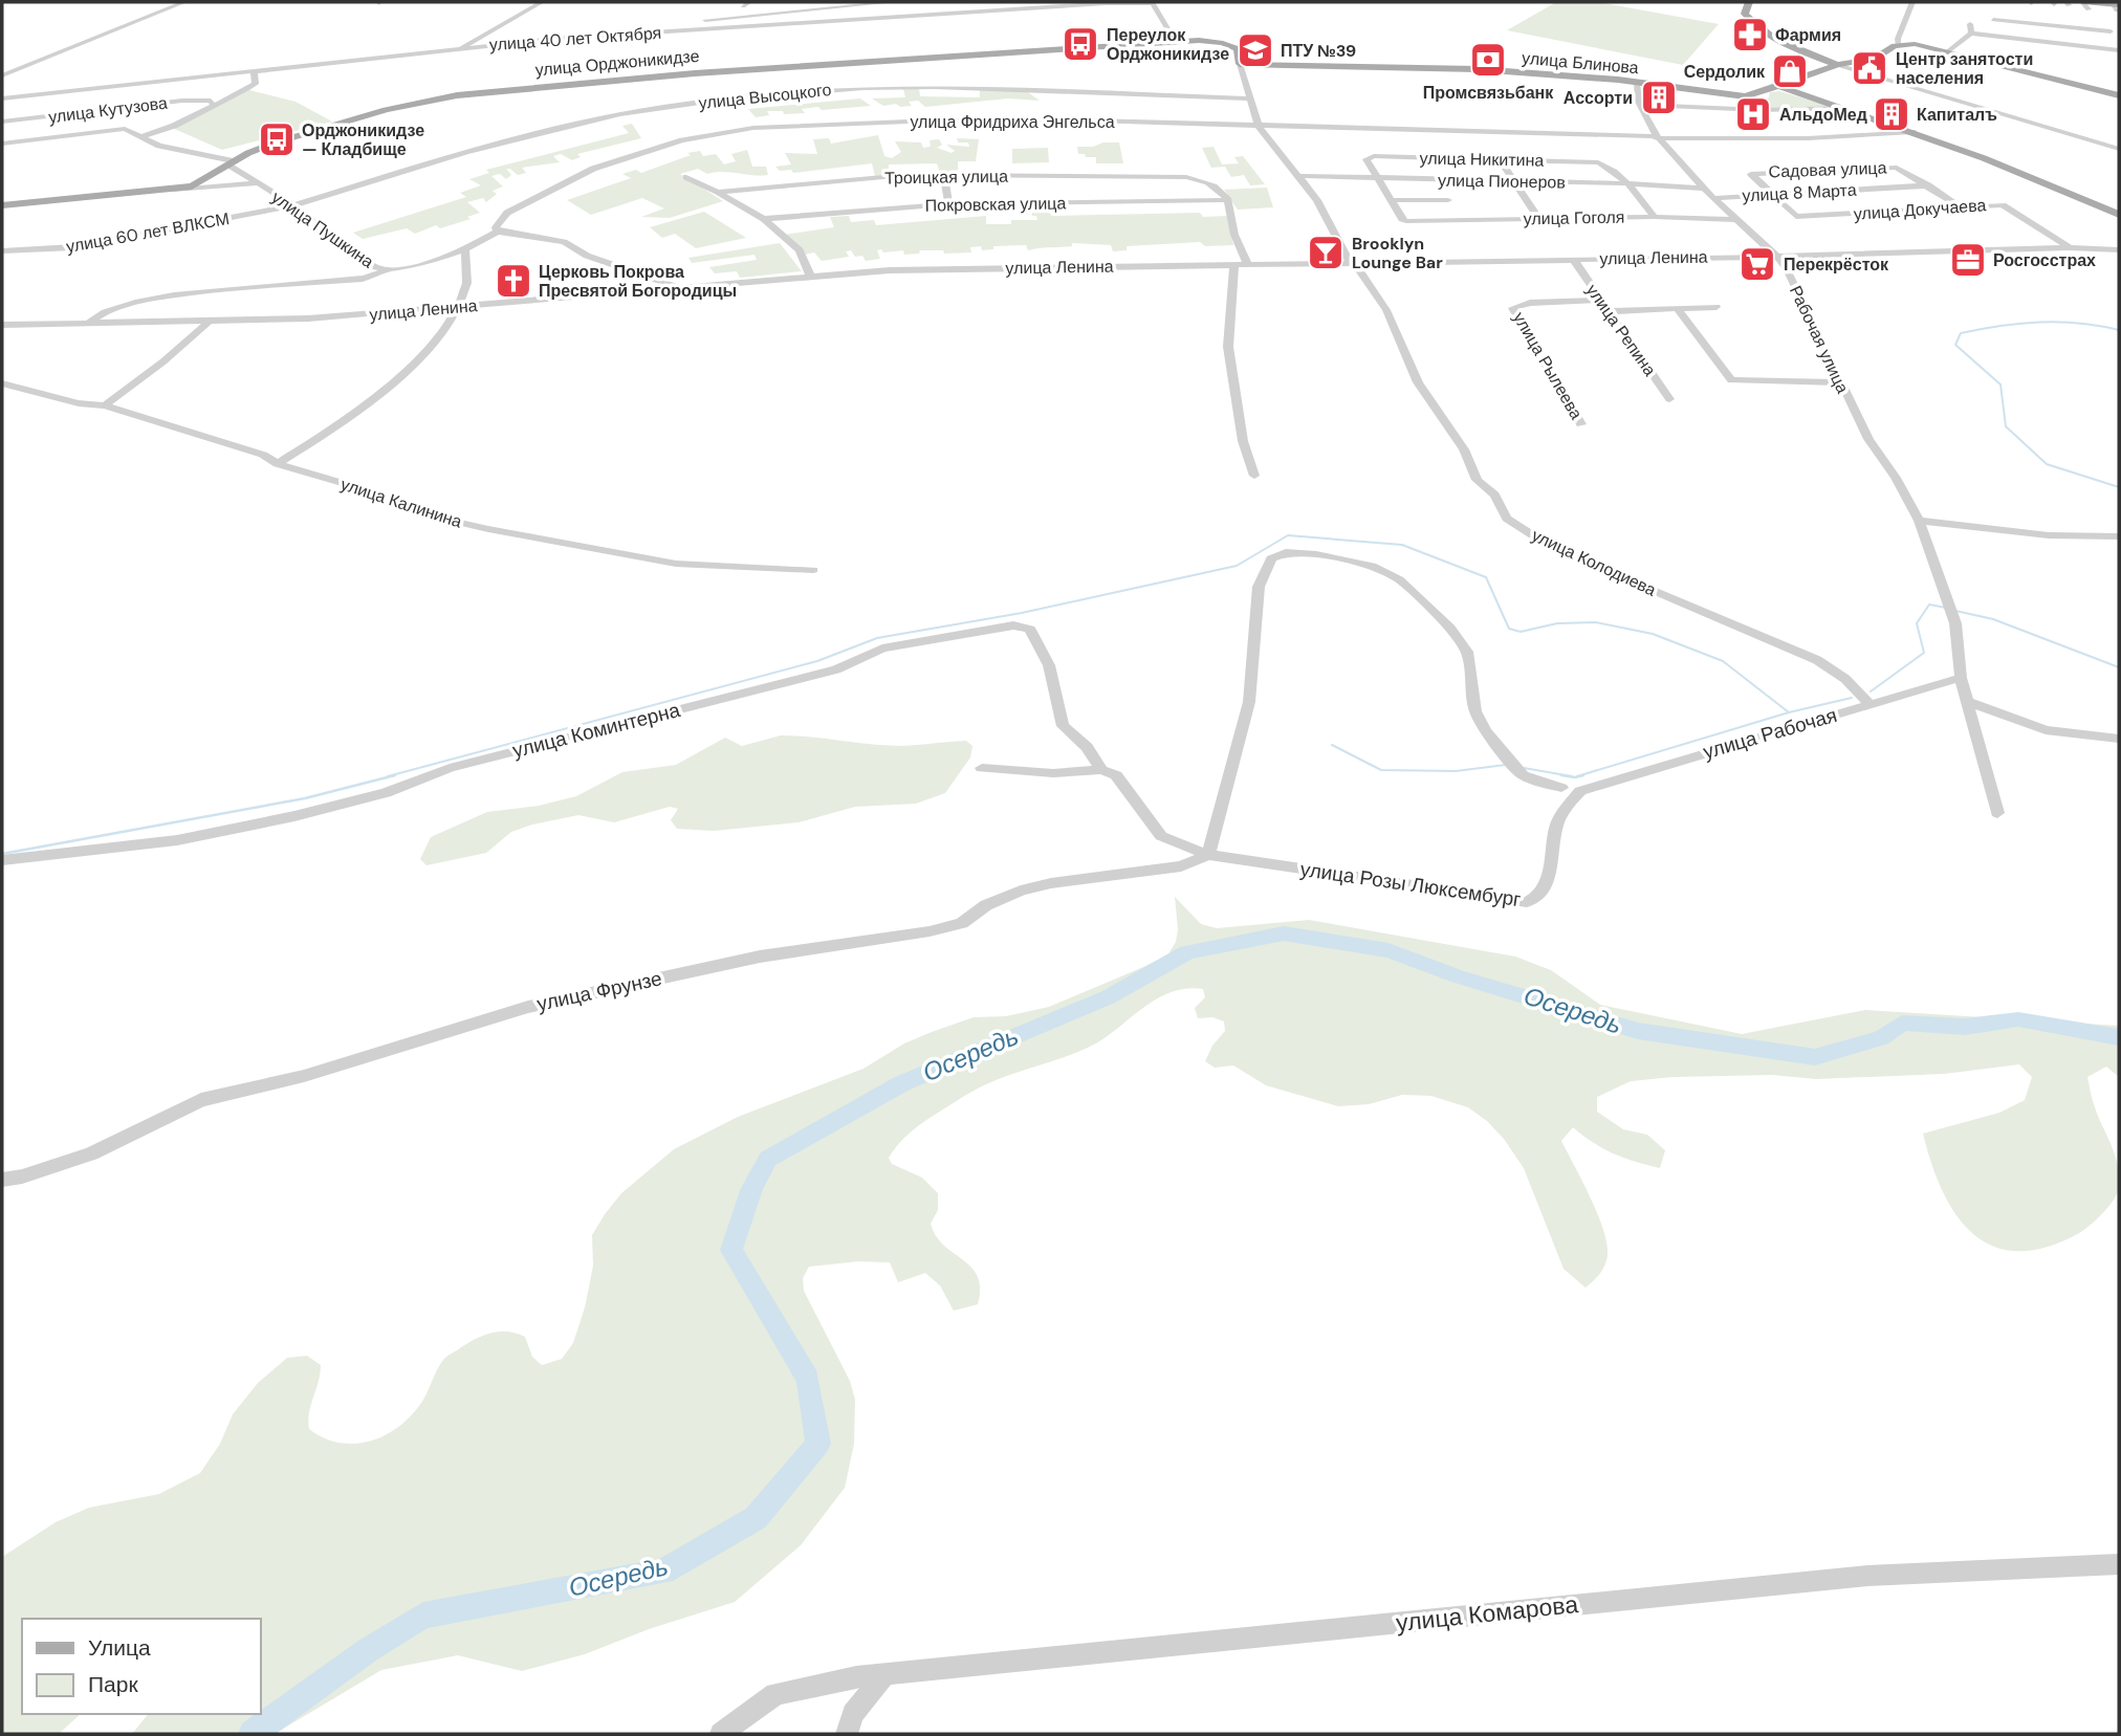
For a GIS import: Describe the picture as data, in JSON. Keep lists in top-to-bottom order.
{
  "streets": {
    "main road": ["улица Орджоникидзе", "улица Блинова"],
    "street": [
      "улица 40 лет Октября",
      "улица Высоцкого",
      "улица Кутузова",
      "улица Фридриха Энгельса",
      "улица Никитина",
      "Садовая улица",
      "Троицкая улица",
      "улица Пионеров",
      "улица 8 Марта",
      "Покровская улица",
      "улица Докучаева",
      "улица Гоголя",
      "улица Пушкина",
      "улица 60 лет ВЛКСМ",
      "улица Ленина",
      "улица Репина",
      "Рабочая улица",
      "улица Рылеева",
      "улица Калинина",
      "улица Колодиева",
      "улица Коминтерна",
      "улица Рабочая",
      "улица Розы Люксембург",
      "улица Фрунзе",
      "улица Комарова"
    ]
  },
  "crossings": [
    ["улица Орджоникидзе", "улица Блинова"],
    ["улица Орджоникидзе", "улица Пушкина"],
    ["улица Орджоникидзе", "улица Колодиева"],
    ["улица Блинова", "Рабочая улица"],
    ["улица Блинова", "улица Колодиева"],
    ["улица Высоцкого", "улица Пушкина"],
    ["улица Высоцкого", "улица 60 лет ВЛКСМ"],
    ["улица Высоцкого", "улица Колодиева"],
    ["улица Фридриха Энгельса", "улица Пушкина"],
    ["улица Фридриха Энгельса", "Рабочая улица"],
    ["улица Фридриха Энгельса", "улица Колодиева"],
    ["улица Никитина", "улица Пионеров"],
    ["улица Никитина", "улица Гоголя"],
    ["Садовая улица", "улица 8 Марта"],
    ["Садовая улица", "улица Докучаева"],
    ["Троицкая улица", "Покровская улица"],
    ["улица Пионеров", "Рабочая улица"],
    ["улица Пионеров", "улица Колодиева"],
    ["улица 8 Марта", "Рабочая улица"],
    ["улица Докучаева", "улица Ленина"],
    ["улица Гоголя", "Рабочая улица"],
    ["улица Пушкина", "улица 60 лет ВЛКСМ"],
    ["улица Ленина", "улица Репина"],
    ["улица Ленина", "Рабочая улица"],
    ["улица Ленина", "улица Колодиева"],
    ["улица Репина", "улица Рылеева"],
    ["Рабочая улица", "улица Рабочая"],
    ["улица Колодиева", "улица Рабочая"],
    ["улица Коминтерна", "улица Розы Люксембург"],
    ["улица Рабочая", "улица Розы Люксембург"],
    ["улица Розы Люксембург", "улица Фрунзе"]
  ],
  "water": ["Осередь"],
  "places": {
    "pharmacy": ["Фармия"],
    "bus stop": ["Переулок Орджоникидзе", "Орджоникидзе — Кладбище"],
    "school or university": ["ПТУ №39"],
    "bank": ["Промсвязьбанк"],
    "public building": ["Центр занятости населения"],
    "shop": ["Сердолик"],
    "building": ["Ассорти", "Капиталъ"],
    "hospital": ["АльдоМед"],
    "bar": ["Brooklyn Lounge Bar"],
    "office": ["Росгосстрах"],
    "supermarket": ["Перекрёсток"],
    "church": ["Церковь Покрова Пресвятой Богородицы"]
  },
  "legend": ["Улица", "Парк"]
}
